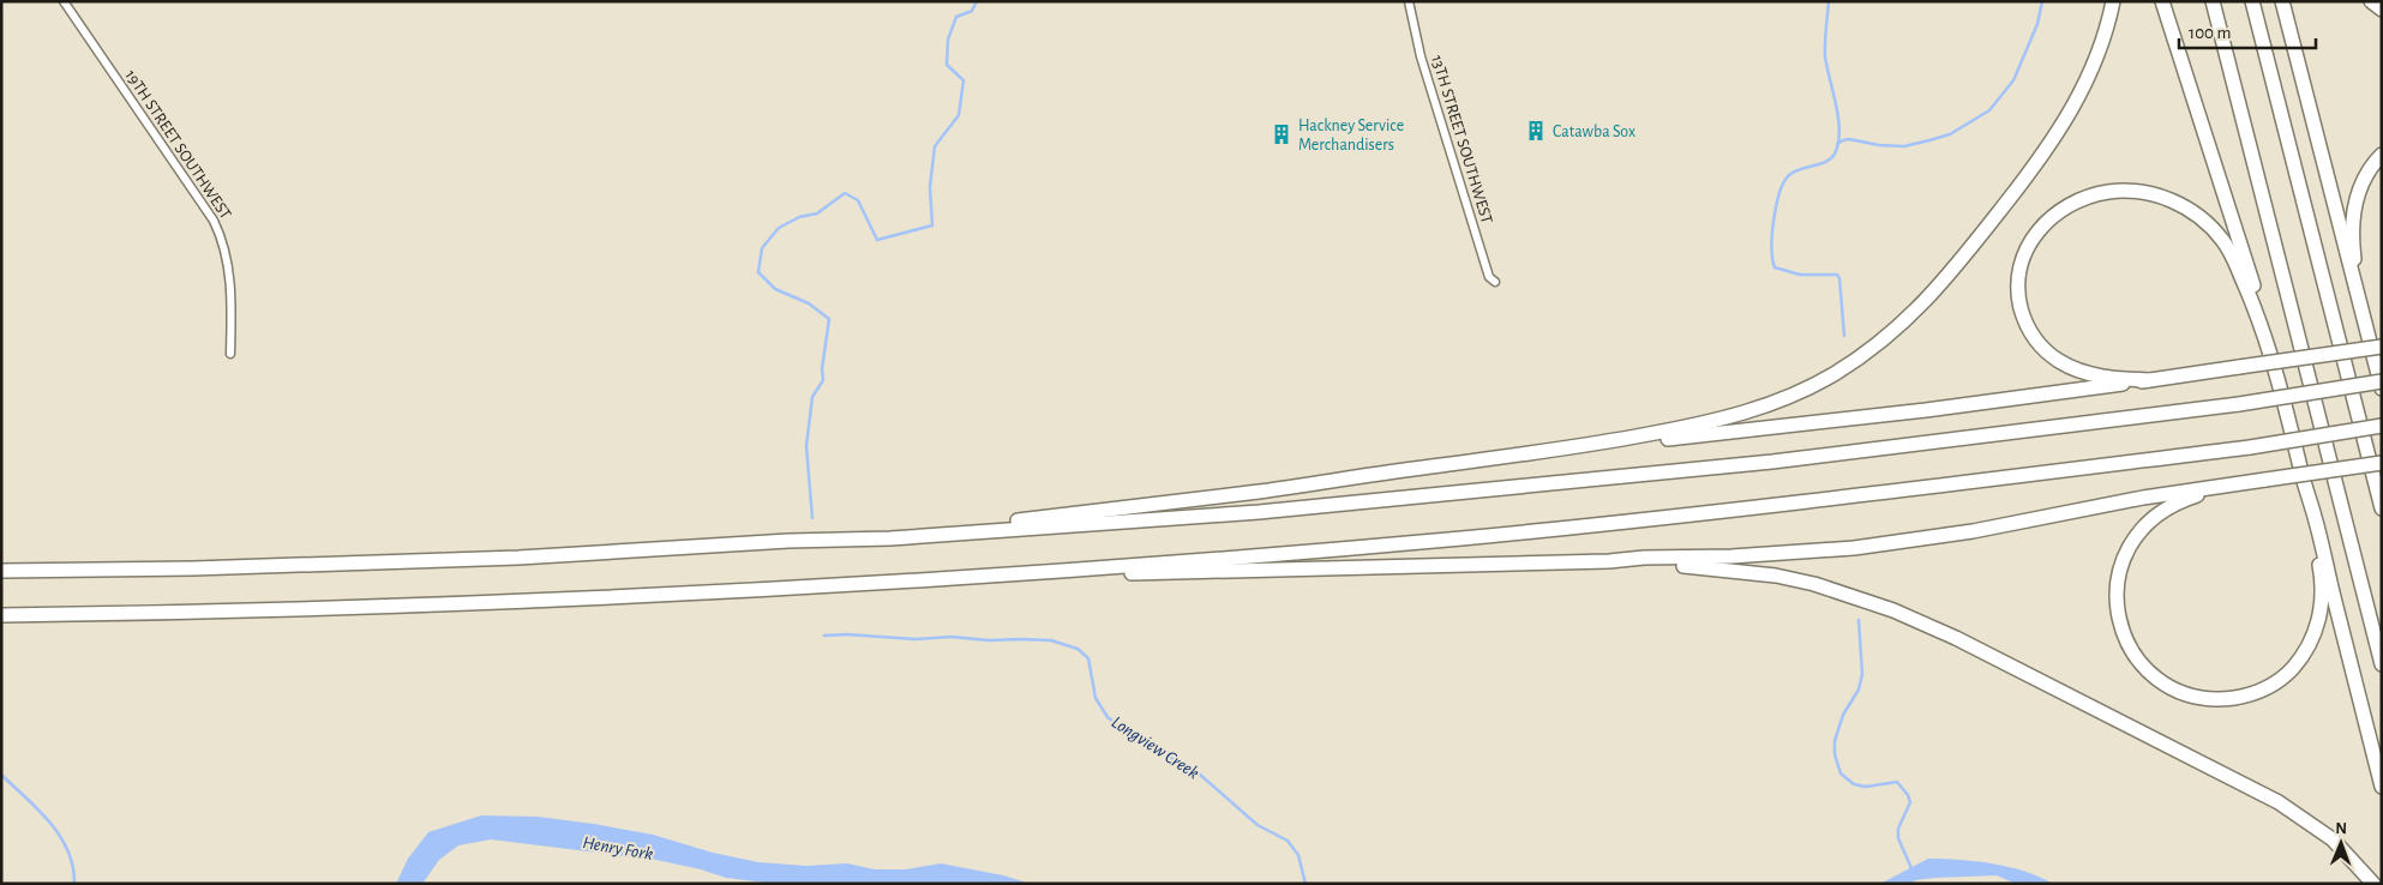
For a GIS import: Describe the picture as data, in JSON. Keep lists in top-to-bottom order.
{
  "streets": {
    "street": ["13TH STREET SOUTHWEST", "19TH STREET SOUTHWEST"]
  },
  "water": ["Longview Creek", "Henry Fork"],
  "places": {
    "building": ["Catawba Sox", "Hackney Service Merchandisers"]
  },
  "scale_bar": "100 m",
  "north": "top"
}
